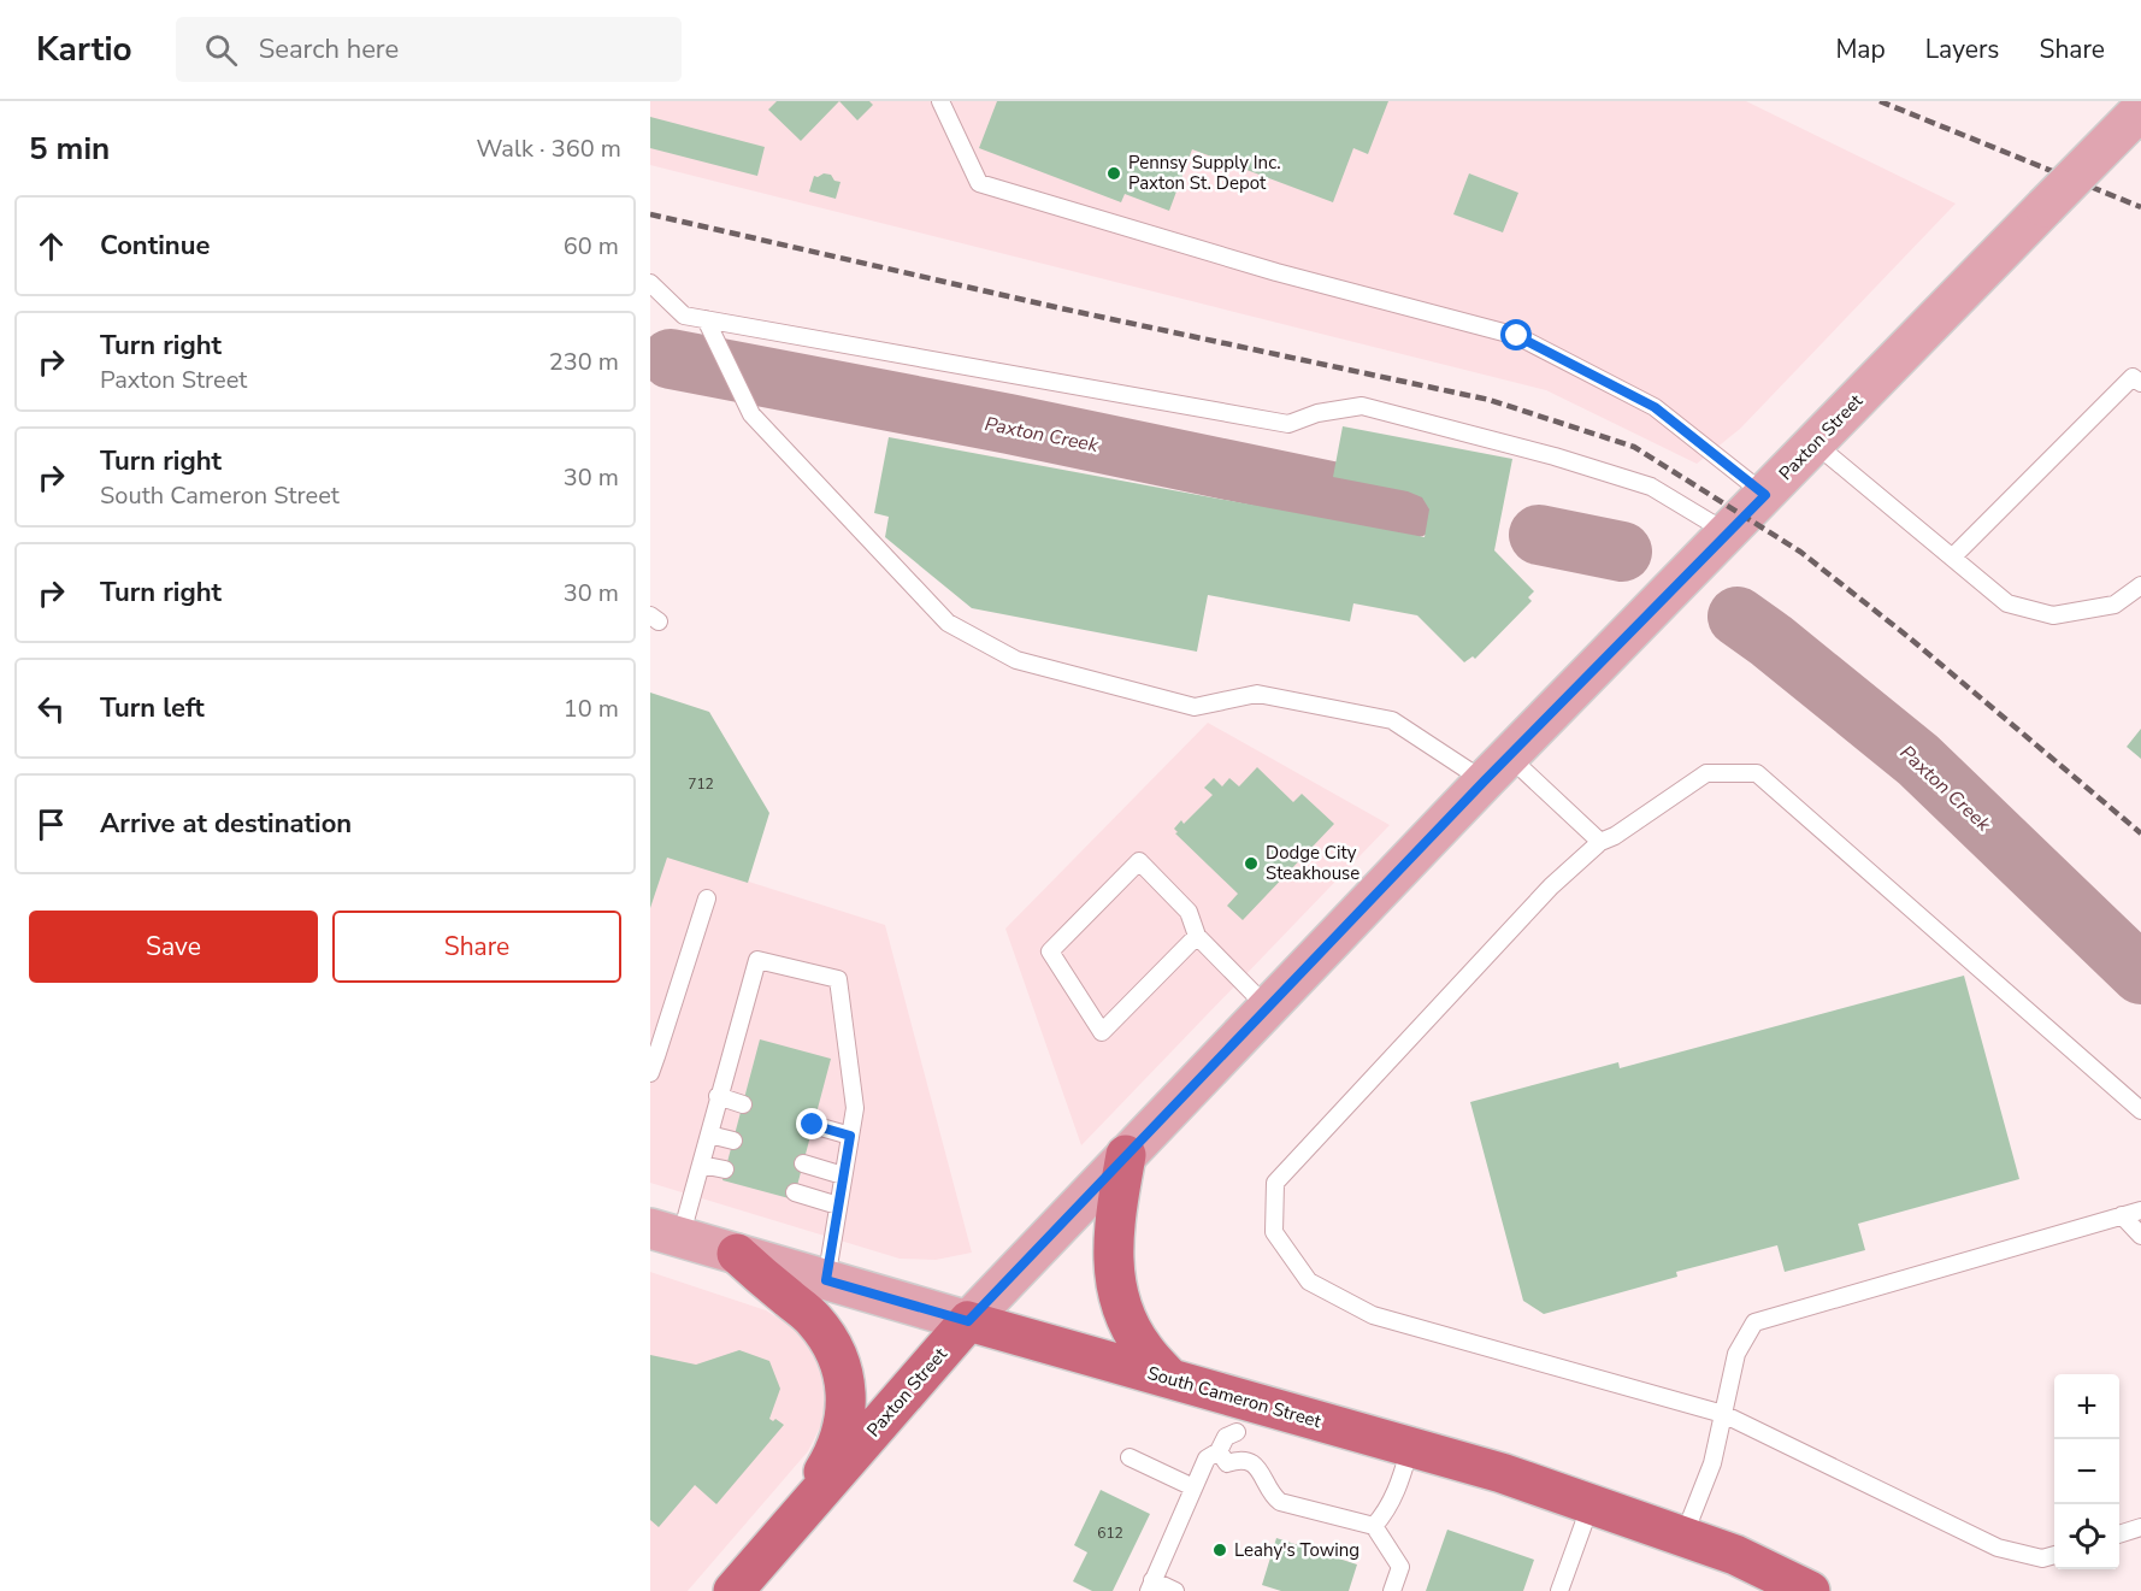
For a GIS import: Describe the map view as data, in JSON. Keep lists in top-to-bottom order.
{
  "streets": {
    "highway": ["Paxton Street", "South Cameron Street"]
  },
  "crossings": [
    ["Paxton Street", "South Cameron Street"]
  ],
  "water": ["Paxton Creek"],
  "places": ["Pennsy Supply Inc. Paxton St. Depot", "Dodge City Steakhouse", "Leahy's Towing"],
  "house_numbers": ["712", "612"],
  "page": {
    "header": "Kartio",
    "search": "Search here",
    "nav": ["Map", "Layers", "Share"],
    "heading": ["5 min", "Walk · 360 m"],
    "list": [
      ["Continue", "60 m"],
      ["Turn right", "Paxton Street", "230 m"],
      ["Turn right", "South Cameron Street", "30 m"],
      ["Turn right", "30 m"],
      ["Turn left", "10 m"],
      "Arrive at destination"
    ],
    "buttons": ["Save", "Share"],
    "map_buttons": ["+", "−"]
  }
}
